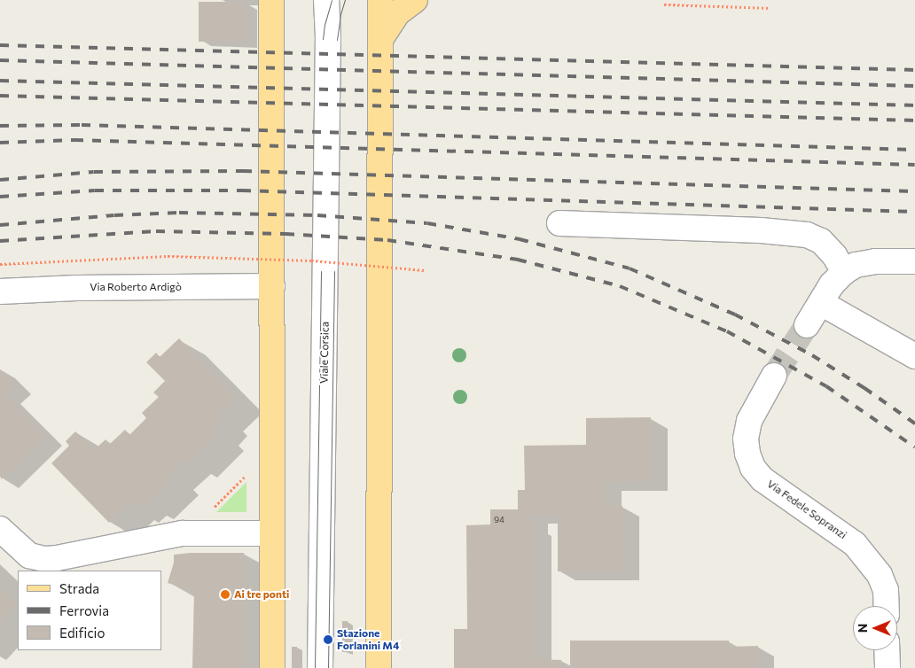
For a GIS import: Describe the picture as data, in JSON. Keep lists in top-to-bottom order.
{
  "streets": {
    "street": ["Via Roberto Ardigò", "Viale Corsica", "Via Fedele Sopranzi"]
  },
  "places": ["Ai tre ponti", "Stazione Forlanini M4"],
  "house_numbers": ["94"],
  "legend": ["Strada", "Ferrovia", "Edificio"],
  "north": "left"
}
